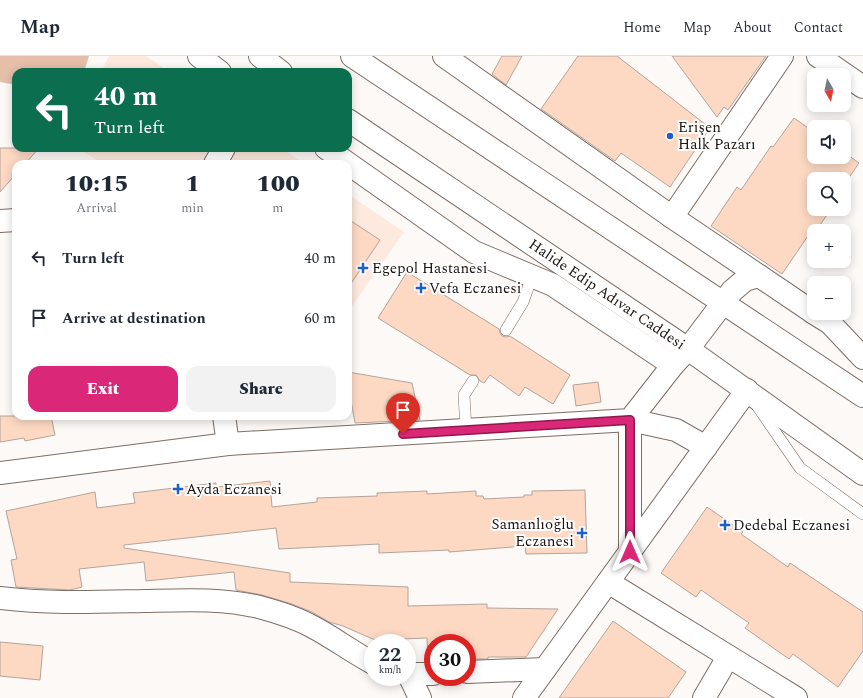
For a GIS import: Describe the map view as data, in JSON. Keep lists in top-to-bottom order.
{
  "streets": {
    "street": ["Halide Edip Adıvar Caddesi"]
  },
  "places": {
    "other": ["Erişen Halk Pazarı"],
    "health": [
      "Egepol Hastanesi",
      "Vefa Eczanesi",
      "Ayda Eczanesi",
      "Dedebal Eczanesi",
      "Samanlıoğlu Eczanesi"
    ]
  },
  "north": "bottom",
  "page": {
    "header": "Map",
    "nav": [
      "Home",
      "Map",
      "About",
      "Contact"
    ],
    "map_buttons": ["+", "−"],
    "turn": ["40 m", "Turn left"],
    "eta": [
      "10:15",
      "Arrival",
      "1",
      "min",
      "100",
      "m"
    ],
    "list": [
      {
        "name": "Turn left",
        "value": "40 m"
      },
      {
        "name": "Arrive at destination",
        "value": "60 m"
      }
    ],
    "buttons": ["Exit", "Share"],
    "speed": "22 km/h",
    "limit": "30"
  }
}
